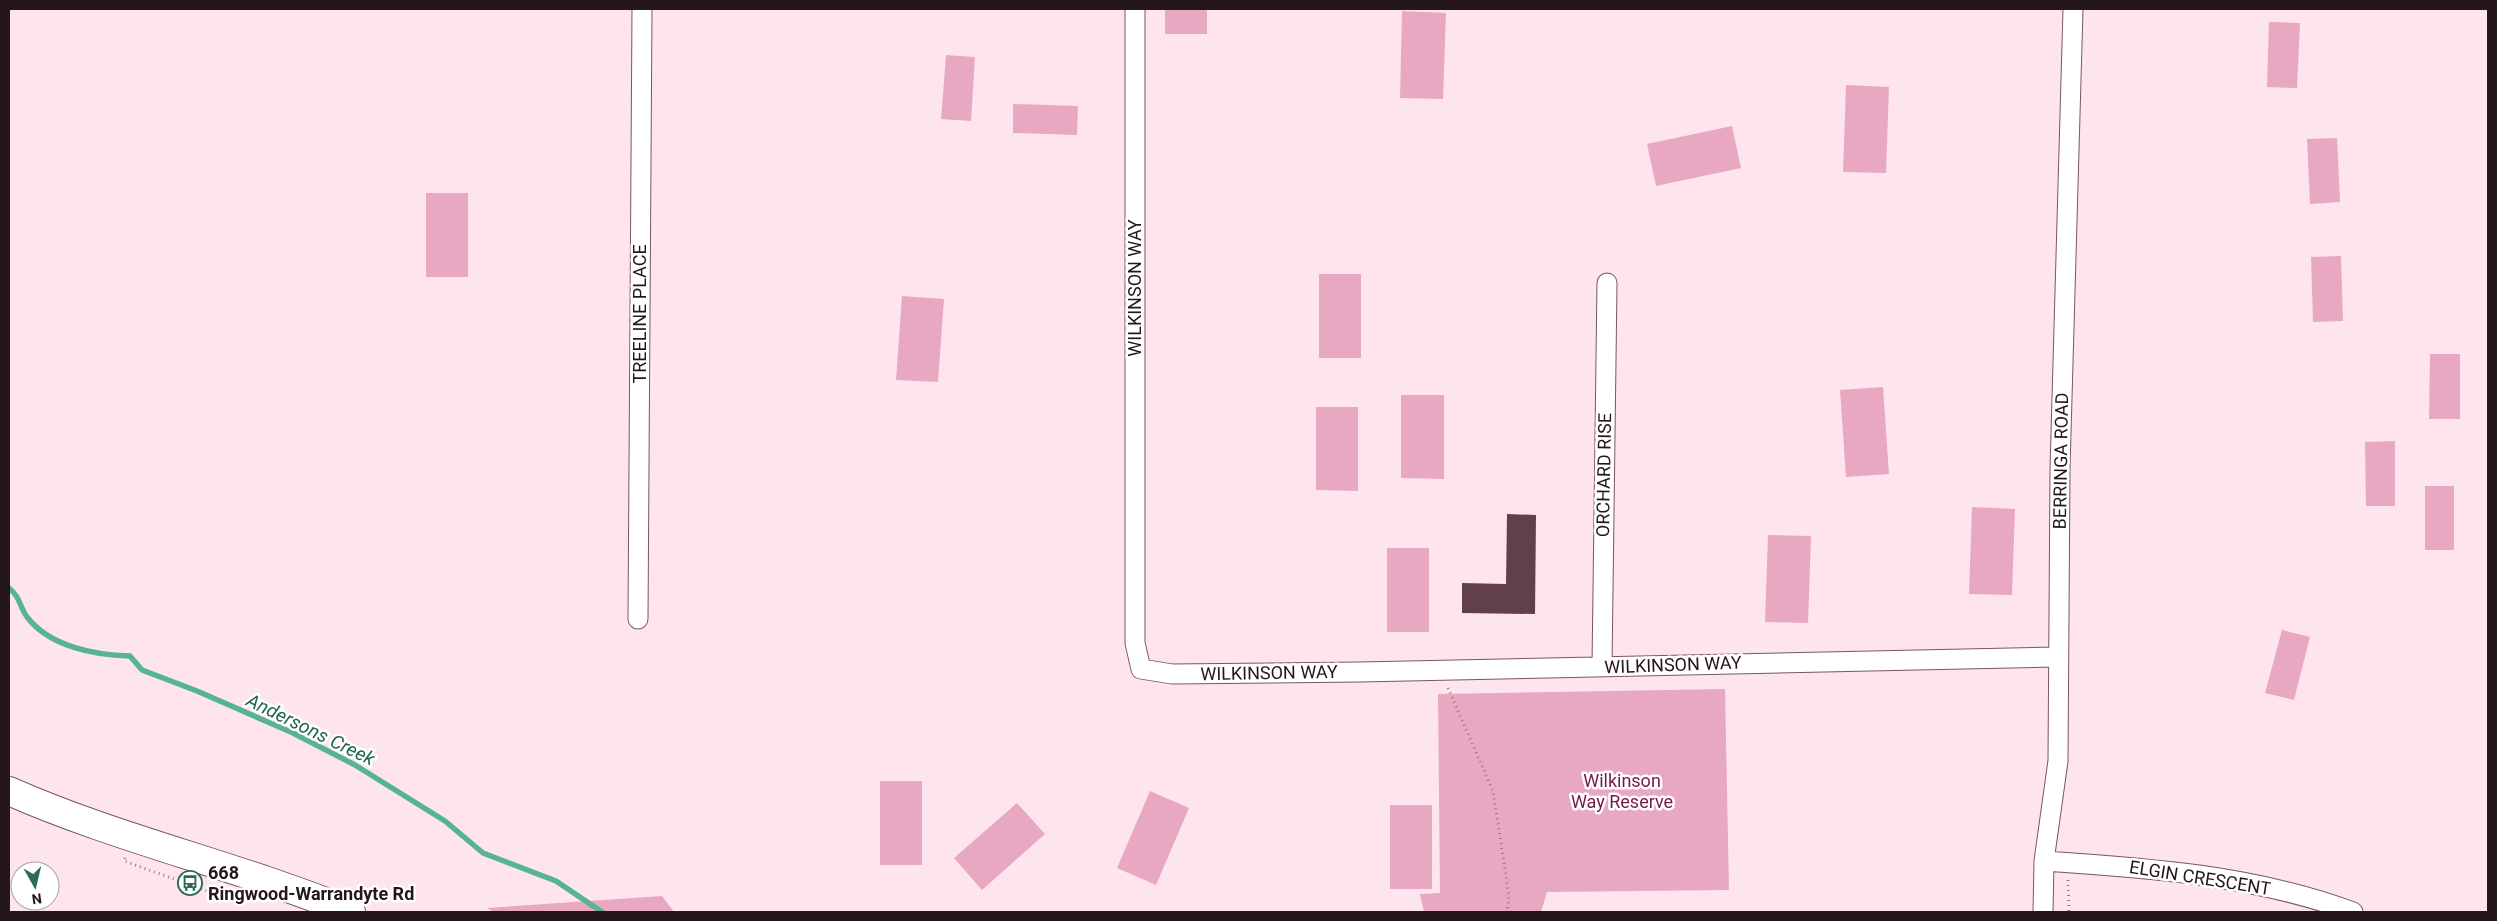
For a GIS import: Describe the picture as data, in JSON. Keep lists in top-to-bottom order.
{
  "streets": {
    "street": [
      "WILKINSON WAY",
      "TREELINE PLACE",
      "BERRINGA ROAD",
      "ORCHARD RISE",
      "ELGIN CRESCENT"
    ]
  },
  "crossings": [
    ["WILKINSON WAY", "BERRINGA ROAD"],
    ["WILKINSON WAY", "ORCHARD RISE"],
    ["BERRINGA ROAD", "ELGIN CRESCENT"]
  ],
  "water": ["Andersons Creek"],
  "parks": ["Wilkinson Way Reserve"],
  "places": {
    "bus stop": ["668 Ringwood-Warrandyte Rd"]
  },
  "north": "bottom"
}
